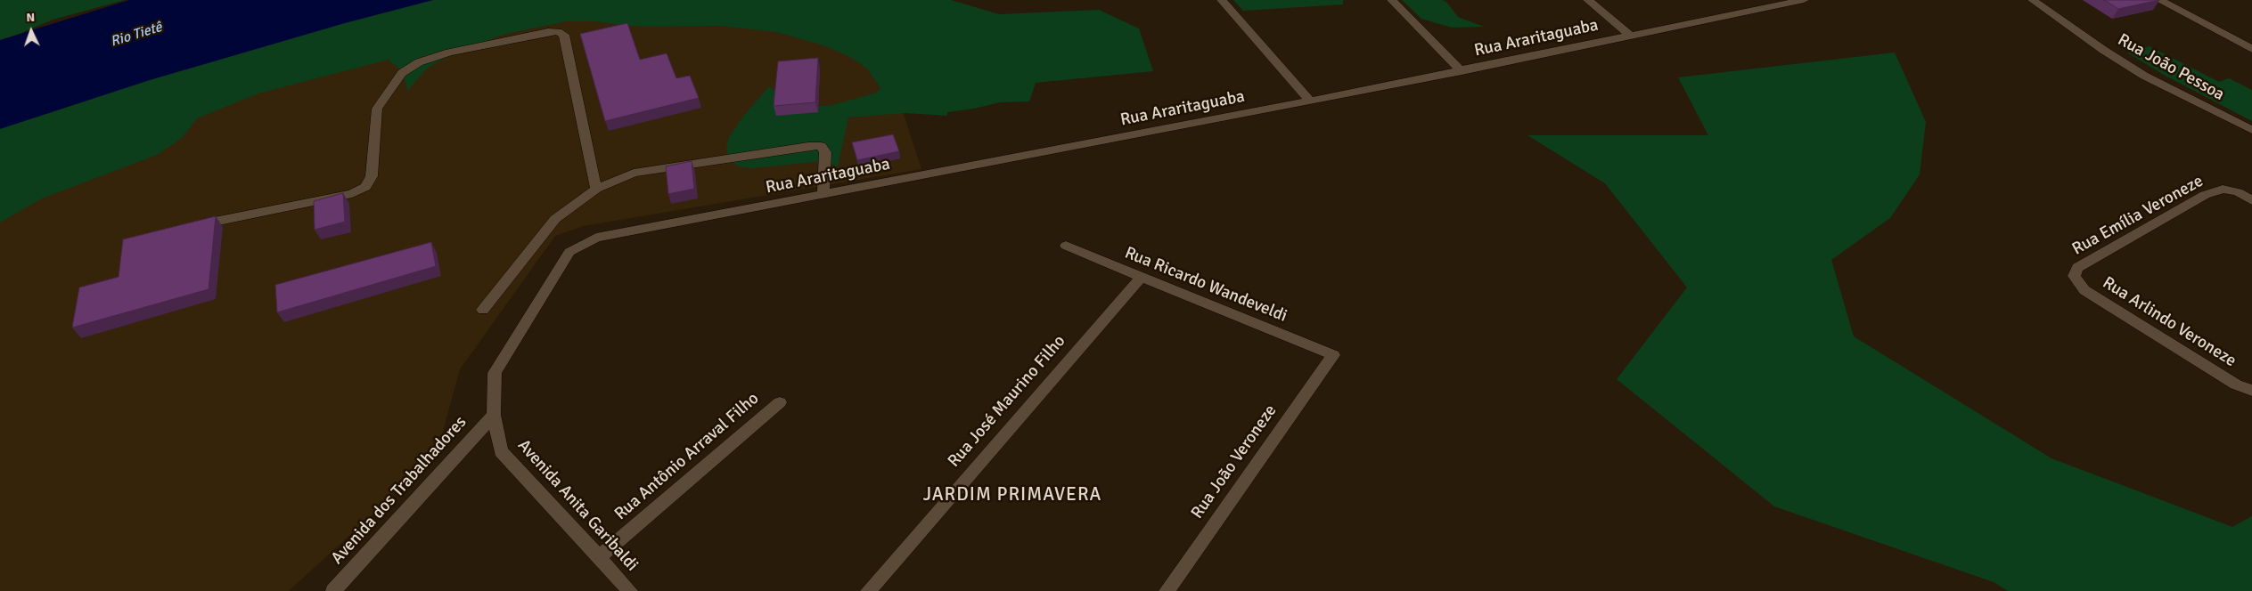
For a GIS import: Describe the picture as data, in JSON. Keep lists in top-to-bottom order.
{
  "streets": {
    "street": [
      "Rua Araritaguaba",
      "Rua João Pessoa",
      "Rua Emília Veroneze",
      "Rua Ricardo Wandeveldi",
      "Rua Arlindo Veroneze",
      "Rua José Maurino Filho",
      "Rua Antônio Arraval Filho",
      "Rua João Veroneze",
      "Avenida dos Trabalhadores",
      "Avenida Anita Garibaldi"
    ]
  },
  "crossings": [
    ["Rua Araritaguaba", "Avenida Anita Garibaldi"],
    ["Rua Emília Veroneze", "Rua Arlindo Veroneze"],
    ["Rua Ricardo Wandeveldi", "Rua José Maurino Filho"],
    ["Rua Ricardo Wandeveldi", "Rua João Veroneze"],
    ["Rua Antônio Arraval Filho", "Avenida Anita Garibaldi"],
    ["Avenida dos Trabalhadores", "Avenida Anita Garibaldi"]
  ],
  "districts": ["JARDIM PRIMAVERA"],
  "water": ["Rio Tietê"],
  "north": "top"
}
